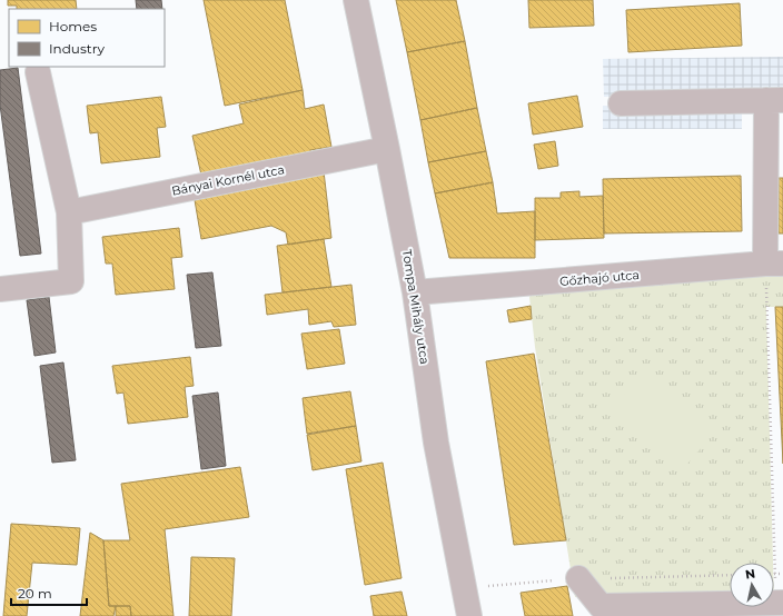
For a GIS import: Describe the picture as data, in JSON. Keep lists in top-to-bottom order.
{
  "streets": {
    "street": ["Bányai Kornél utca", "Gőzhajó utca", "Tompa Mihály utca"]
  },
  "crossings": [
    ["Bányai Kornél utca", "Tompa Mihály utca"],
    ["Gőzhajó utca", "Tompa Mihály utca"]
  ],
  "legend": ["Homes", "Industry"],
  "scale_bar": "20 m",
  "north": "top"
}
